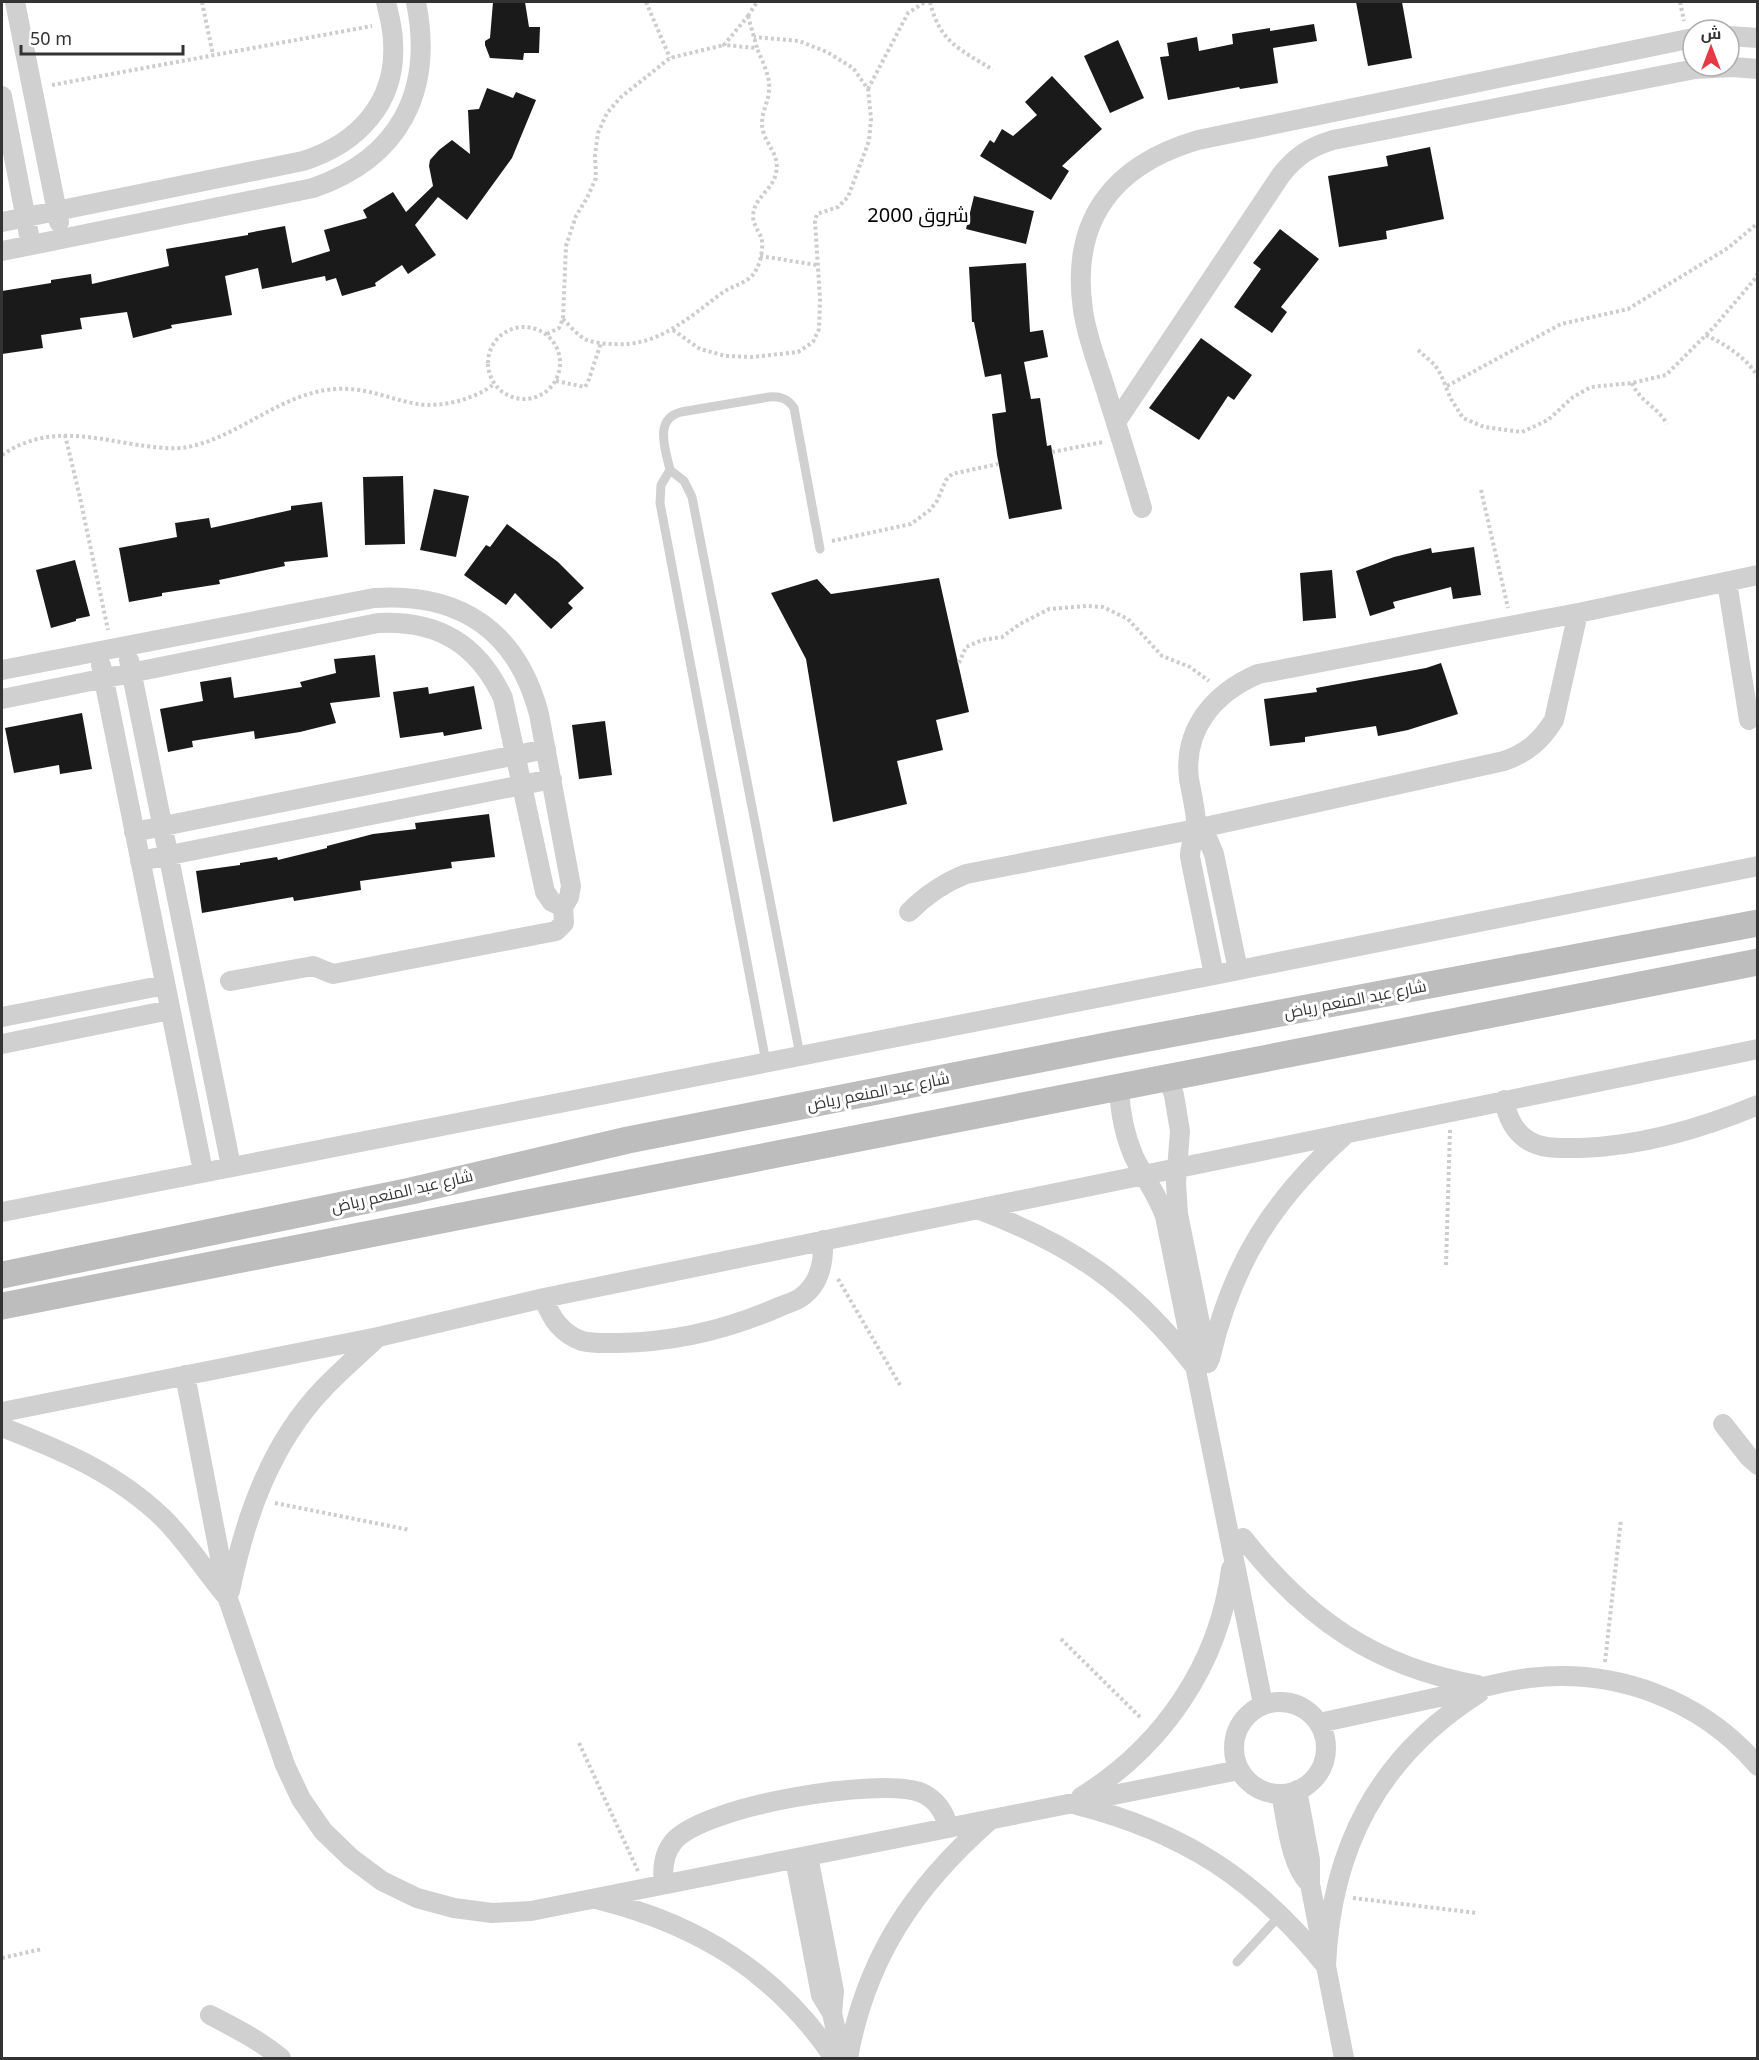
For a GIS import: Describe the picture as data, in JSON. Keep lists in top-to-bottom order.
{
  "streets": {
    "street": ["شارع عبد المنعم رياض"]
  },
  "districts": ["شروق 2000"],
  "scale_bar": "50 m",
  "north": "top"
}
